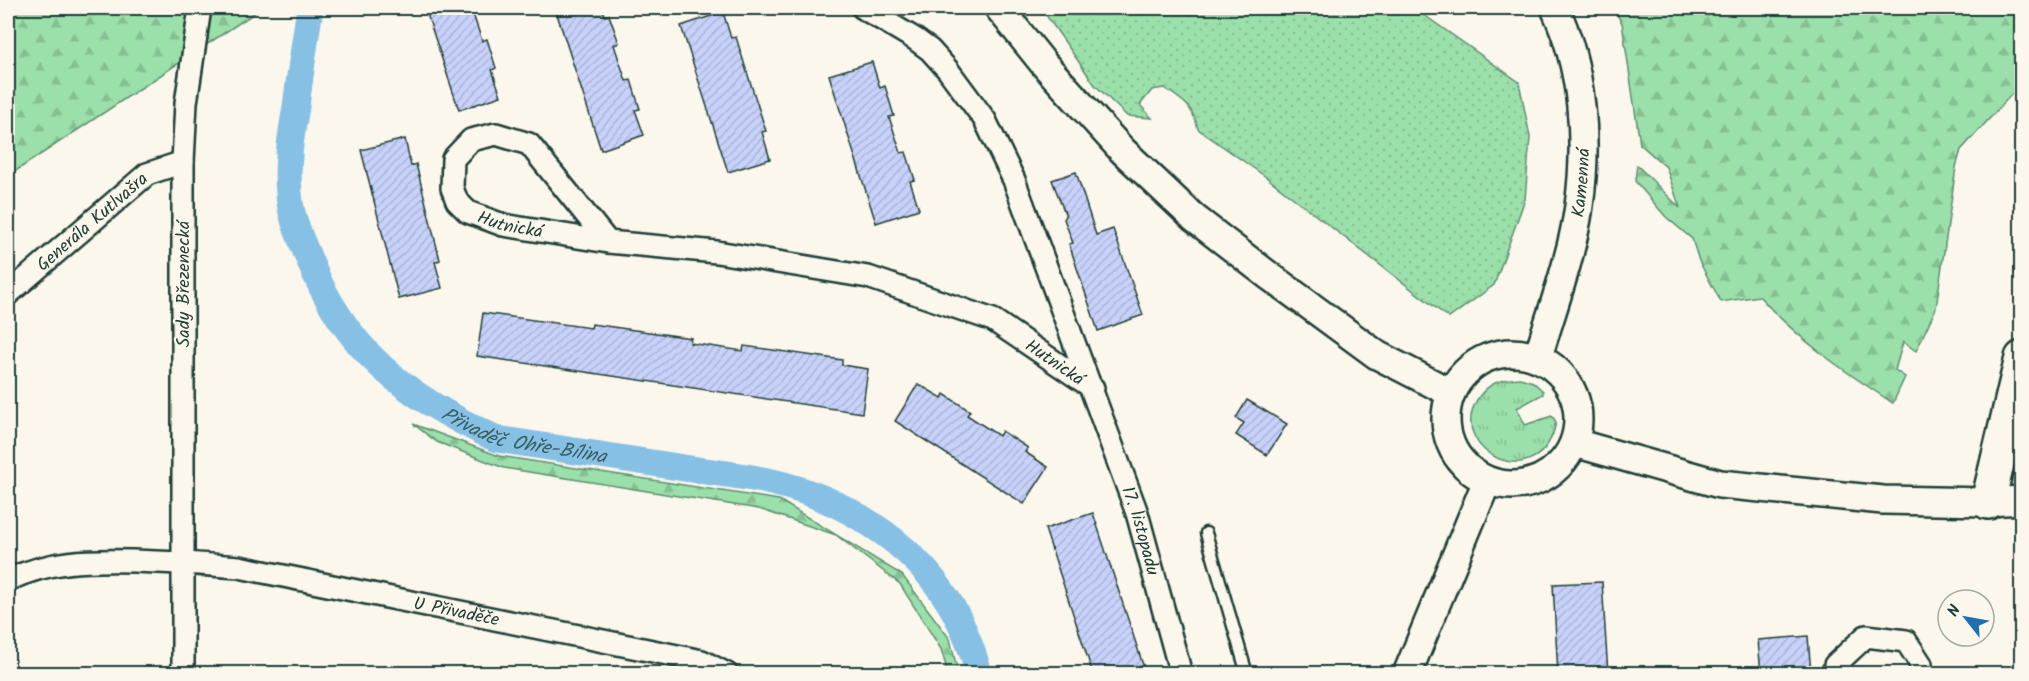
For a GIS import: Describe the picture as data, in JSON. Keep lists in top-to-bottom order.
{
  "streets": {
    "street": [
      "Kamenná",
      "Generála Kutlvašra",
      "Hutnická",
      "Sady Březenecká",
      "17. listopadu",
      "U Přivaděče"
    ]
  },
  "crossings": [
    ["Generála Kutlvašra", "Sady Březenecká"],
    ["Hutnická", "17. listopadu"],
    ["Sady Březenecká", "U Přivaděče"]
  ],
  "water": ["Přivaděč Ohře-Bílina"],
  "north": "top left"
}
